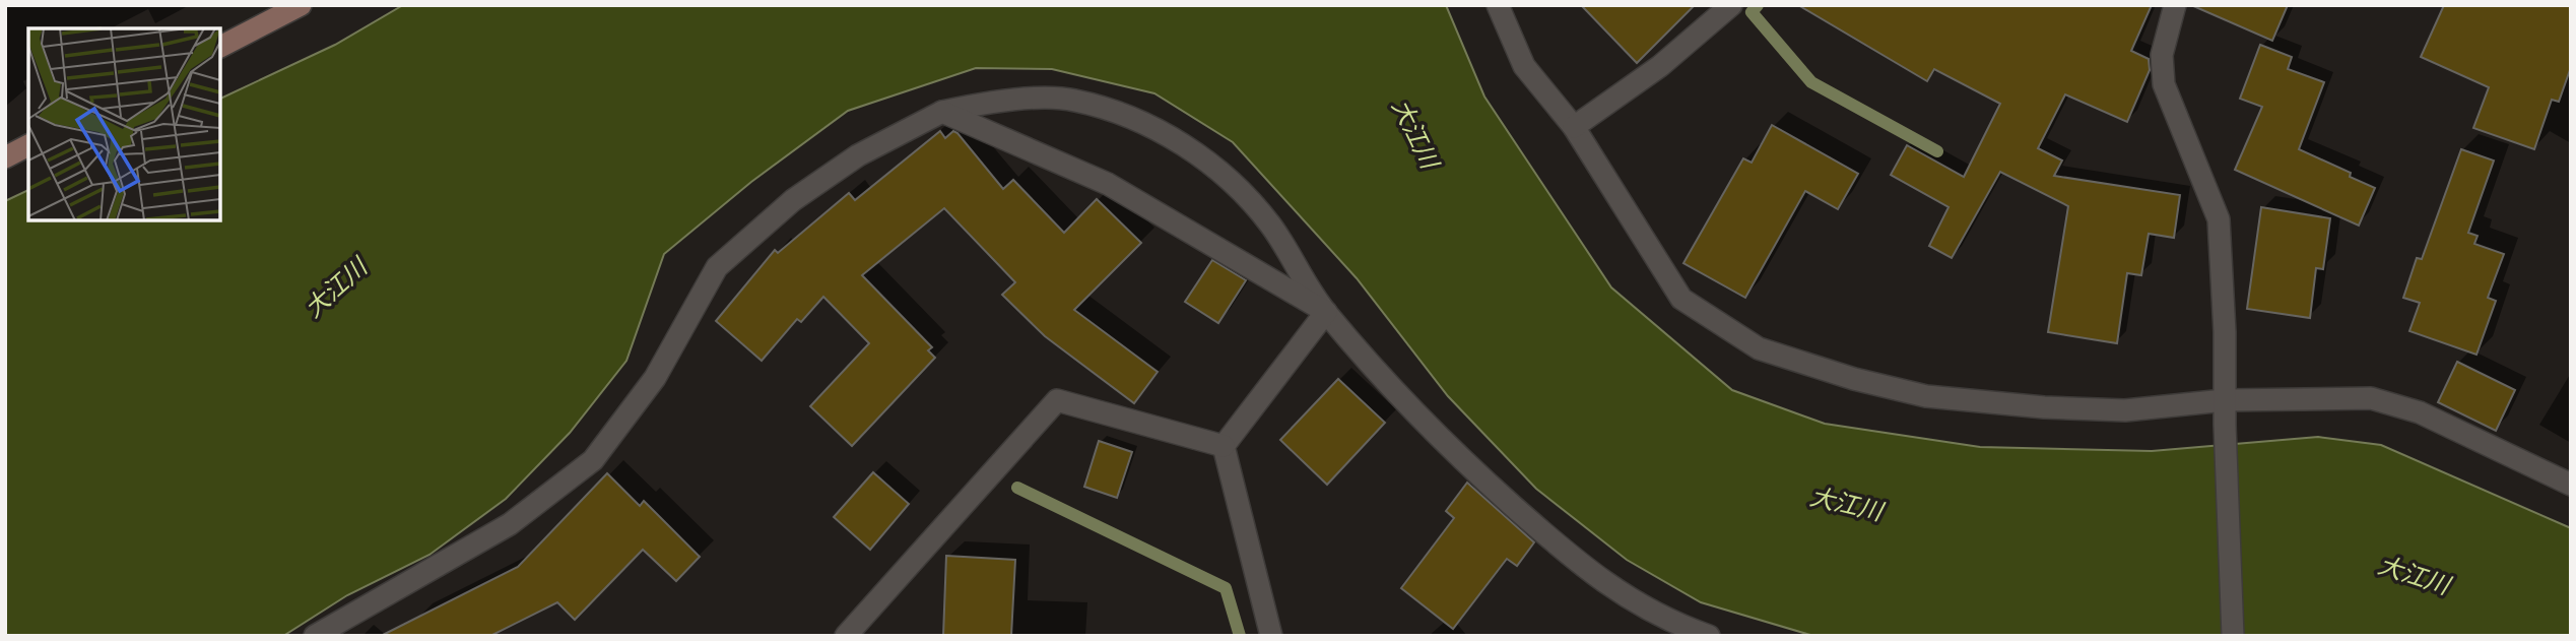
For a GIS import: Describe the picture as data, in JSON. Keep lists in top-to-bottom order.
{
  "water": ["大江川"]
}
